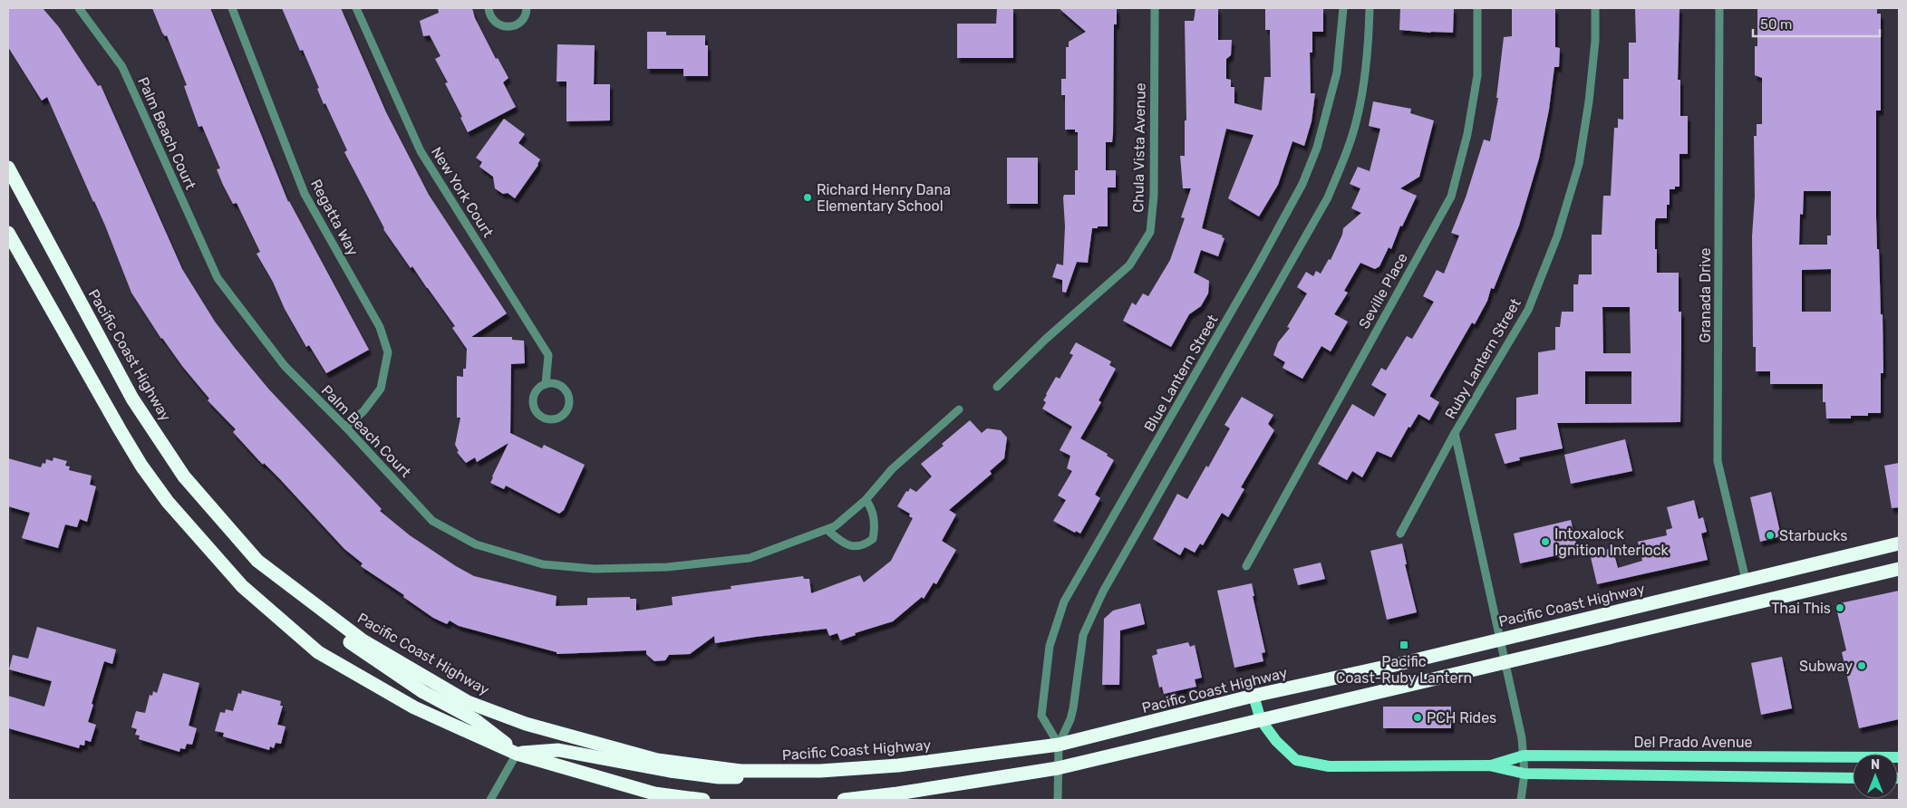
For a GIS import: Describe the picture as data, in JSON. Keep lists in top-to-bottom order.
{
  "streets": {
    "highway": ["Pacific Coast Highway"],
    "main road": ["Del Prado Avenue"],
    "street": [
      "Palm Beach Court",
      "Chula Vista Avenue",
      "New York Court",
      "Regatta Way",
      "Seville Place",
      "Granada Drive",
      "Ruby Lantern Street",
      "Blue Lantern Street"
    ]
  },
  "crossings": [
    ["Palm Beach Court", "Regatta Way"],
    ["Granada Drive", "Pacific Coast Highway"],
    ["Pacific Coast Highway", "Ruby Lantern Street"],
    ["Pacific Coast Highway", "Blue Lantern Street"],
    ["Pacific Coast Highway", "Del Prado Avenue"],
    ["Ruby Lantern Street", "Del Prado Avenue"]
  ],
  "places": {
    "other": [
      "Richard Henry Dana Elementary School",
      "Starbucks",
      "Intoxalock Ignition Interlock",
      "Thai This",
      "Subway",
      "PCH Rides"
    ],
    "transit": ["Pacific Coast-Ruby Lantern"]
  },
  "scale_bar": "50 m",
  "north": "top"
}
